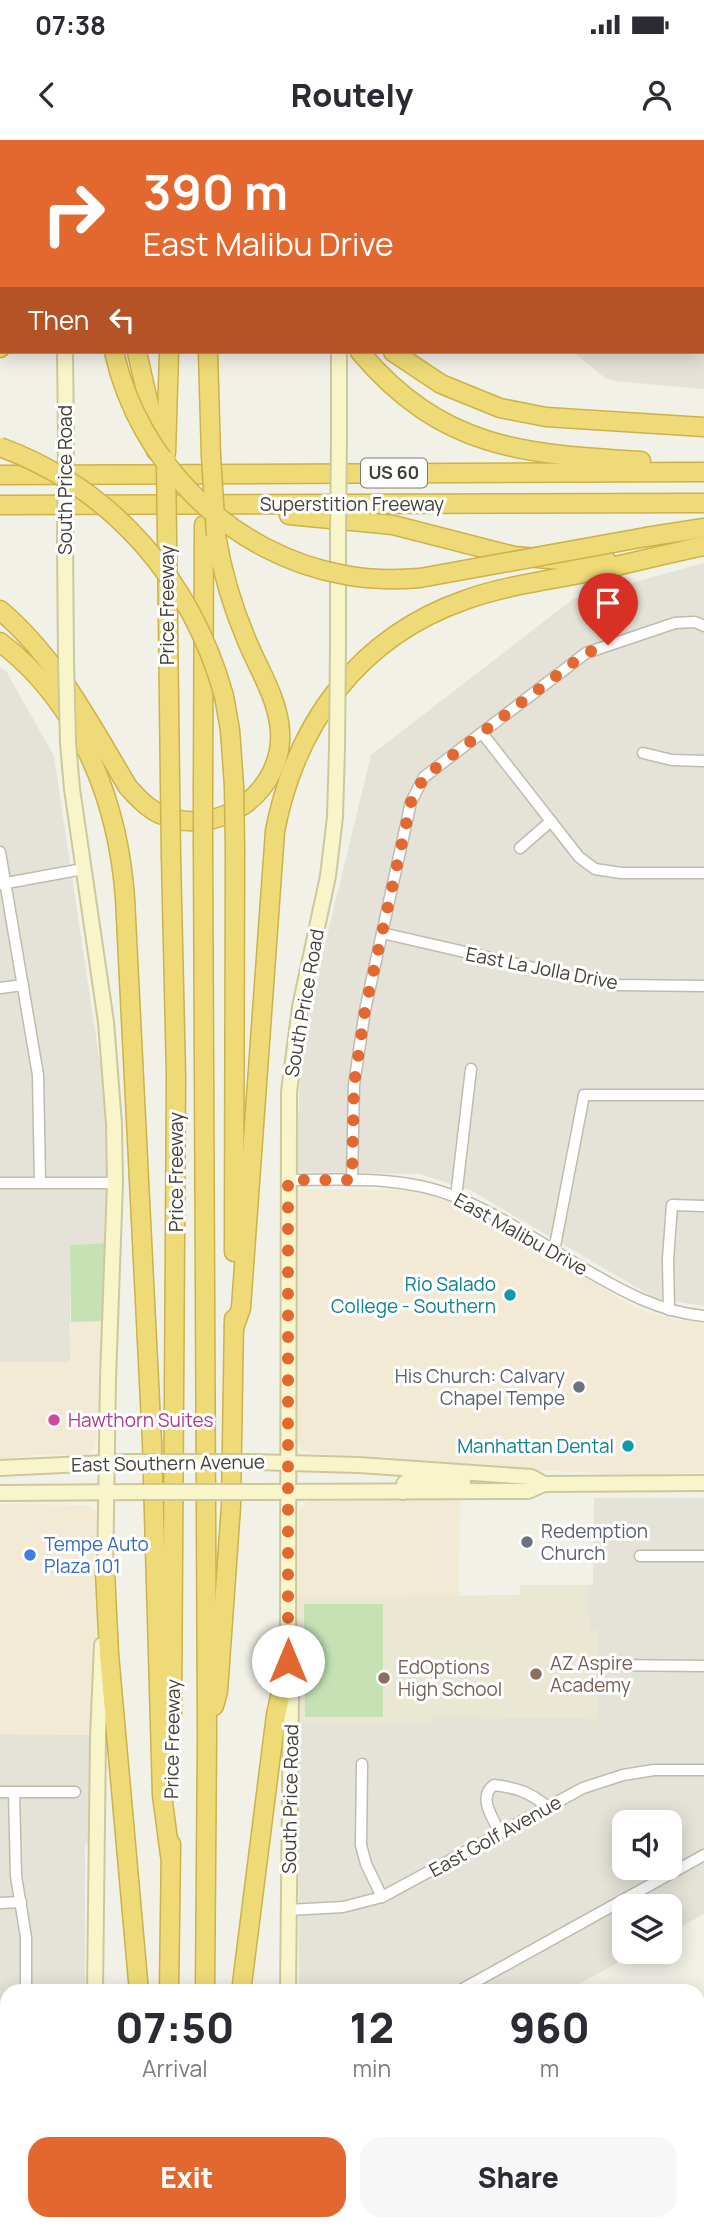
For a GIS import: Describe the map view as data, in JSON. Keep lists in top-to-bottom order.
{
  "streets": {
    "highway": ["US 60", "Superstition Freeway", "Price Freeway"],
    "main road": ["South Price Road", "East Southern Avenue"],
    "street": ["East La Jolla Drive", "East Malibu Drive", "East Golf Avenue"]
  },
  "crossings": [
    ["South Price Road", "East Malibu Drive"],
    ["South Price Road", "East Southern Avenue"],
    ["South Price Road", "East Golf Avenue"]
  ],
  "places": [
    "Rio Salado College - Southern",
    "His Church: Calvary Chapel Tempe",
    "Hawthorn Suites",
    "Manhattan Dental",
    "Redemption Church",
    "Tempe Auto Plaza 101",
    "AZ Aspire Academy",
    "EdOptions High School"
  ],
  "page": {
    "status": "07:38",
    "header": "Routely",
    "turn": ["390 m", "East Malibu Drive"],
    "then": "Then",
    "eta": [
      "07:50",
      "Arrival",
      "12",
      "min",
      "960",
      "m"
    ],
    "buttons": ["Exit", "Share"]
  }
}
